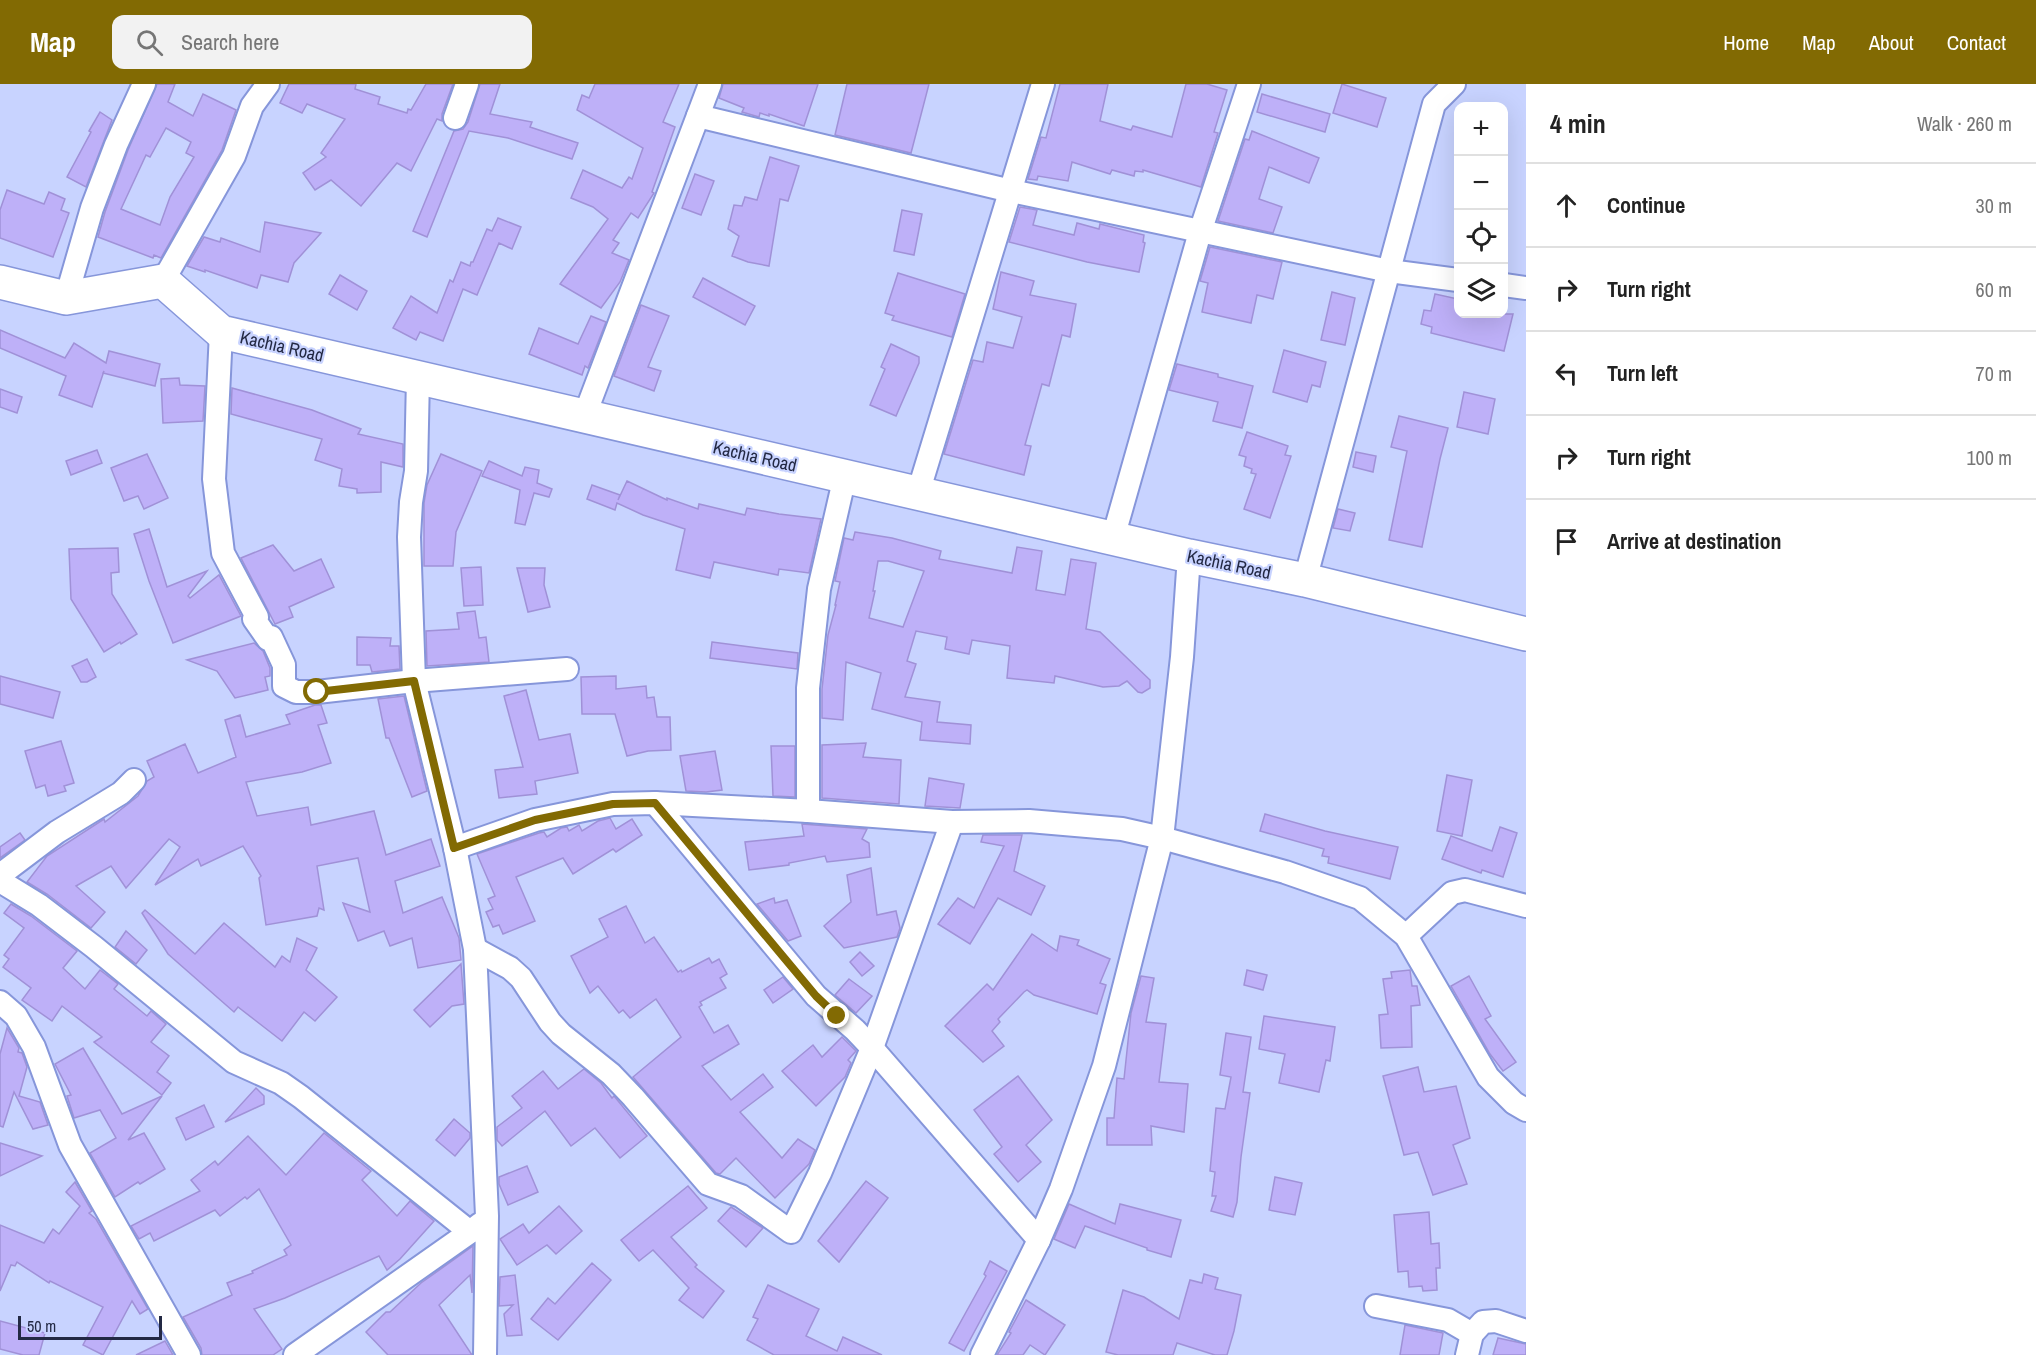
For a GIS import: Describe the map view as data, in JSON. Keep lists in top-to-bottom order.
{
  "streets": {
    "highway": ["Kachia Road"]
  },
  "scale_bar": "50 m",
  "page": {
    "header": "Map",
    "search": "Search here",
    "nav": [
      "Home",
      "Map",
      "About",
      "Contact"
    ],
    "heading": ["4 min", "Walk · 260 m"],
    "map_buttons": ["+", "−"],
    "list": [
      ["Continue", "30 m"],
      ["Turn right", "60 m"],
      ["Turn left", "70 m"],
      ["Turn right", "100 m"],
      "Arrive at destination"
    ],
    "scale": "50 m"
  }
}
